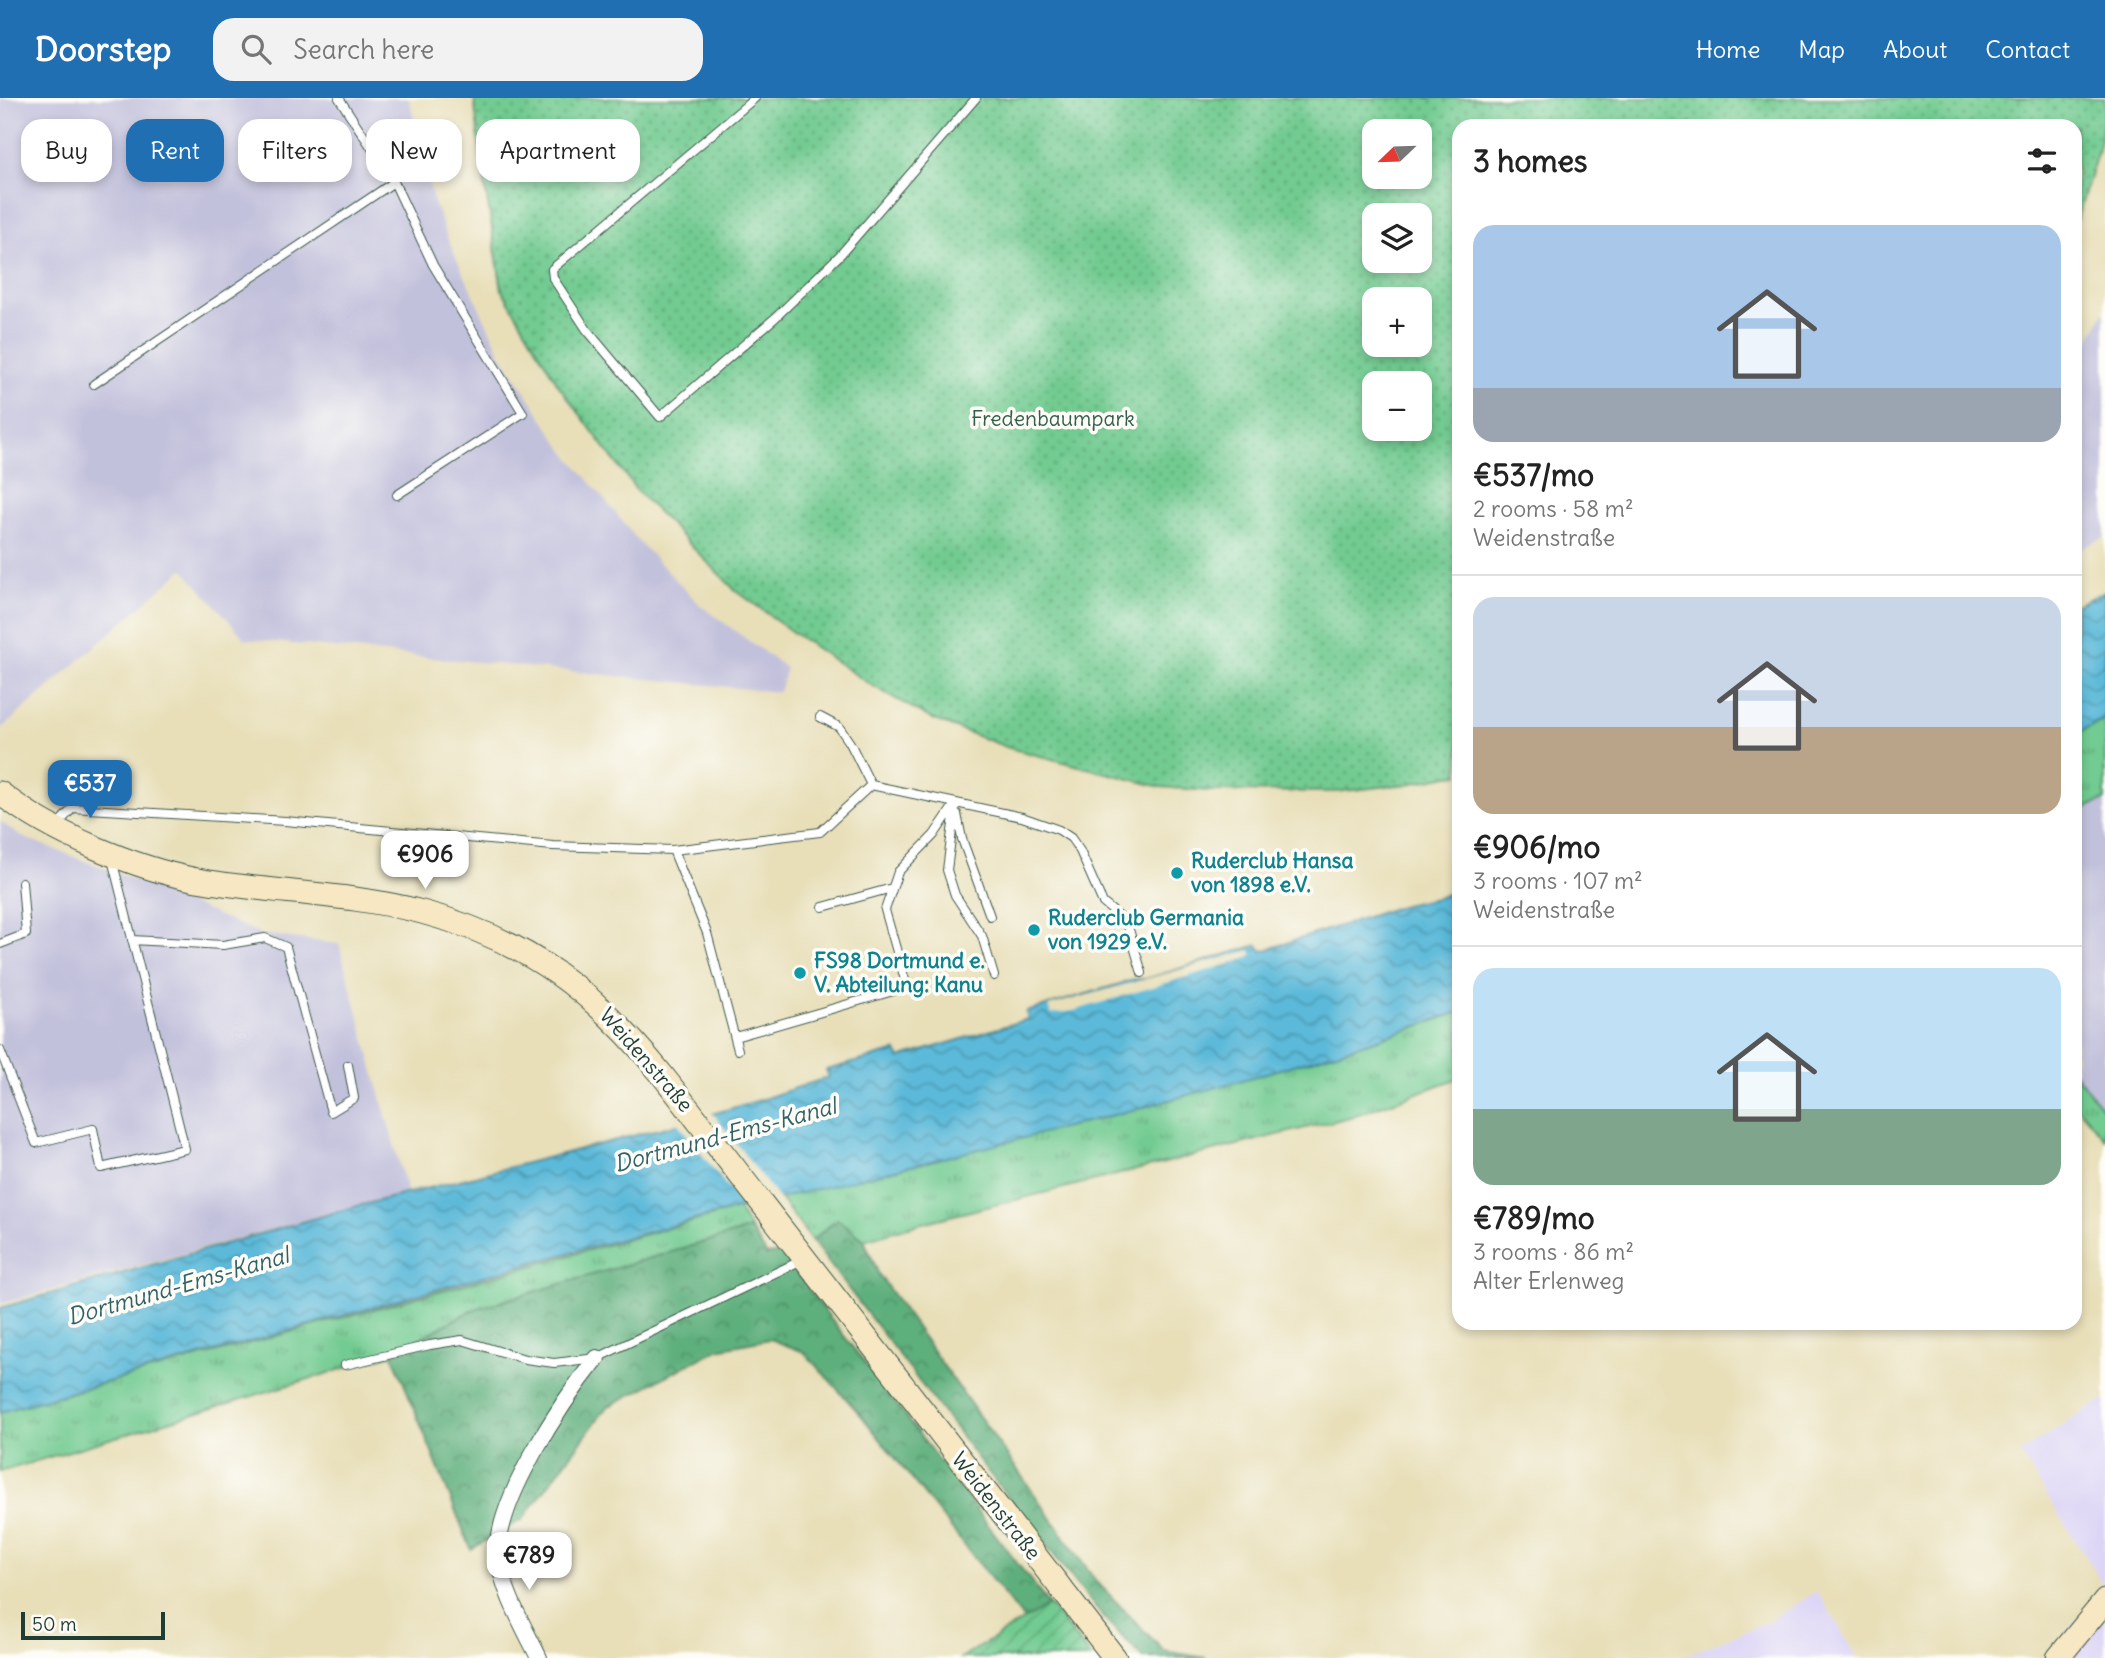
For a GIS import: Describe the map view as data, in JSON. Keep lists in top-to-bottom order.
{
  "streets": {
    "street": ["Weidenstraße"]
  },
  "water": ["Dortmund-Ems-Kanal"],
  "parks": ["Fredenbaumpark"],
  "places": ["Ruderclub Hansa von 1898 e.V.", "Ruderclub Germania von 1929 e.V.", "FS98 Dortmund e. V. Abteilung: Kanu"],
  "scale_bar": "50 m",
  "north": "bottom left",
  "page": {
    "header": "Doorstep",
    "search": "Search here",
    "nav": [
      "Home",
      "Map",
      "About",
      "Contact"
    ],
    "map_buttons": ["+", "−"],
    "chip": [
      "Buy",
      "Rent",
      "Filters",
      "New",
      "Apartment"
    ],
    "heading": "3 homes",
    "list": [
      {
        "name": "€537/mo",
        "note": "2 rooms · 58 m² · Weidenstraße"
      },
      {
        "name": "€906/mo",
        "note": "3 rooms · 107 m² · Weidenstraße"
      },
      {
        "name": "€789/mo",
        "note": "3 rooms · 86 m² · Alter Erlenweg"
      }
    ],
    "price": ["€537", "€906", "€789"],
    "scale": "50 m"
  }
}
